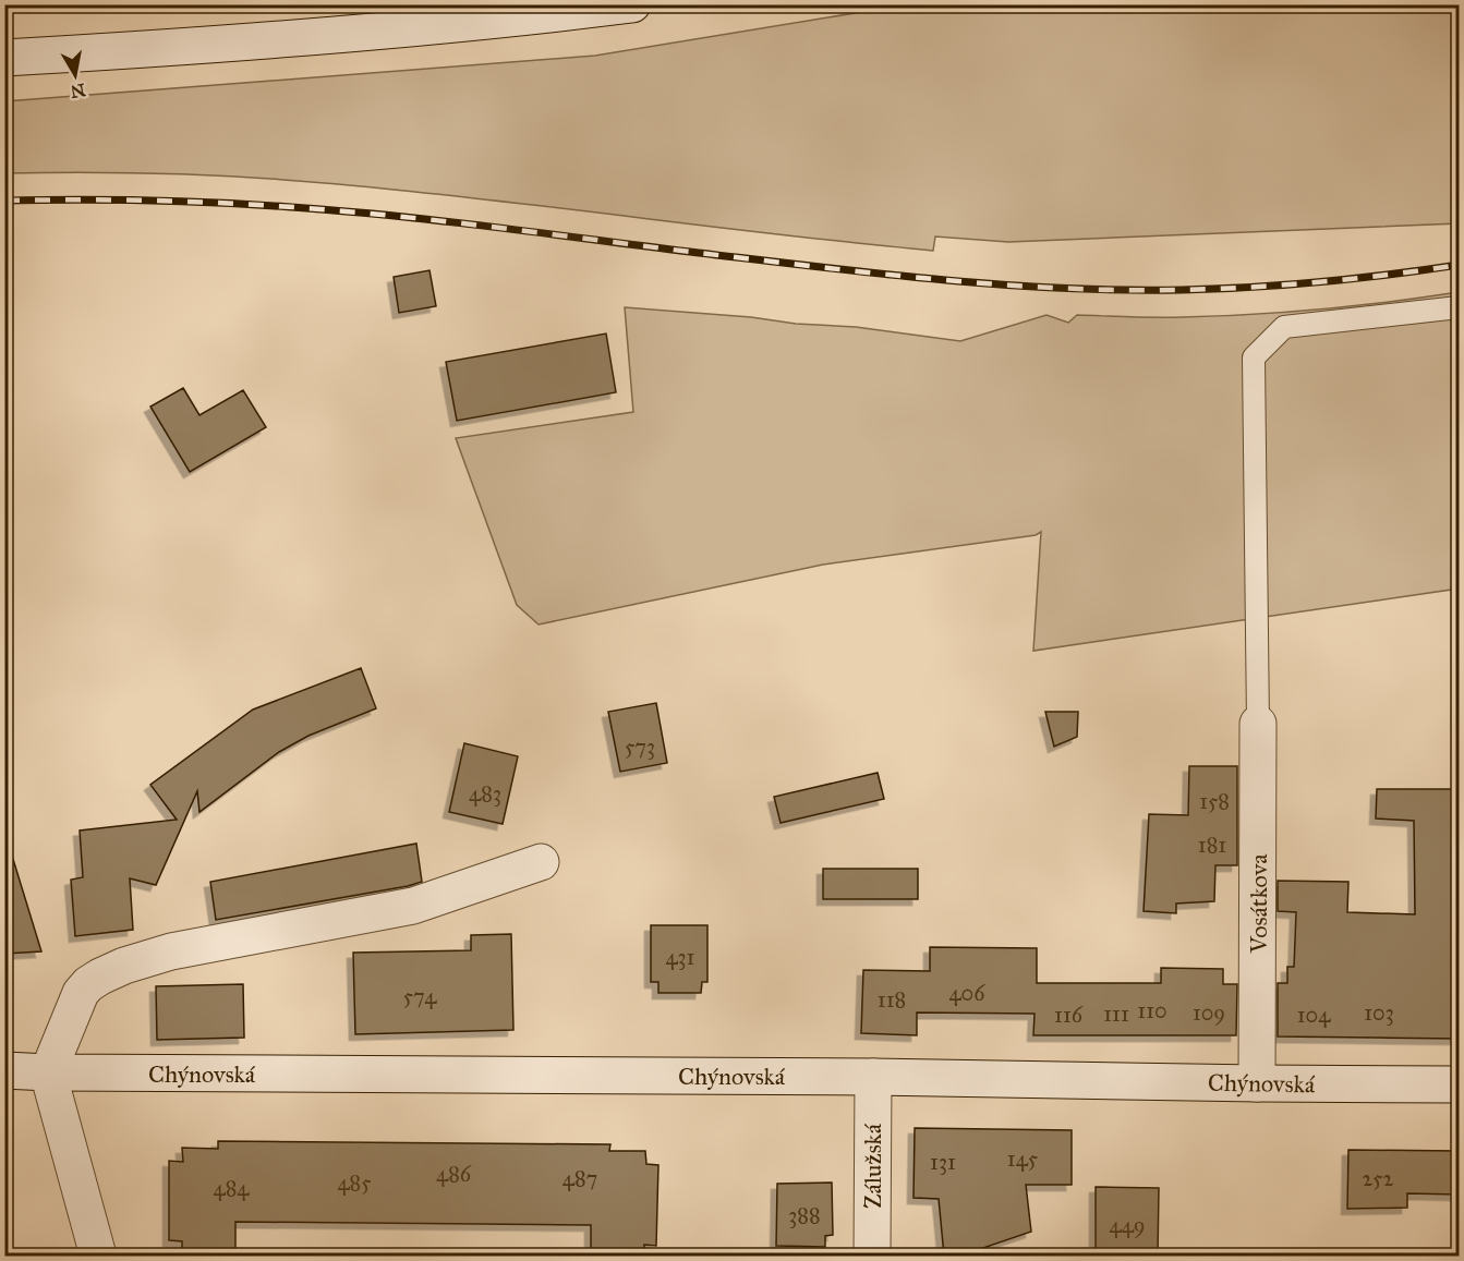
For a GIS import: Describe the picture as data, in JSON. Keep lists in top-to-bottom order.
{
  "streets": {
    "street": ["Vosátkova", "Chýnovská", "Zálužská"]
  },
  "crossings": [
    ["Vosátkova", "Chýnovská"],
    ["Chýnovská", "Zálužská"]
  ],
  "house_numbers": [
    "573",
    "483",
    "158",
    "181",
    "431",
    "406",
    "574",
    "118",
    "110",
    "109",
    "103",
    "111",
    "116",
    "104",
    "145",
    "131",
    "486",
    "487",
    "252",
    "485",
    "484",
    "388",
    "449"
  ],
  "north": "bottom"
}
